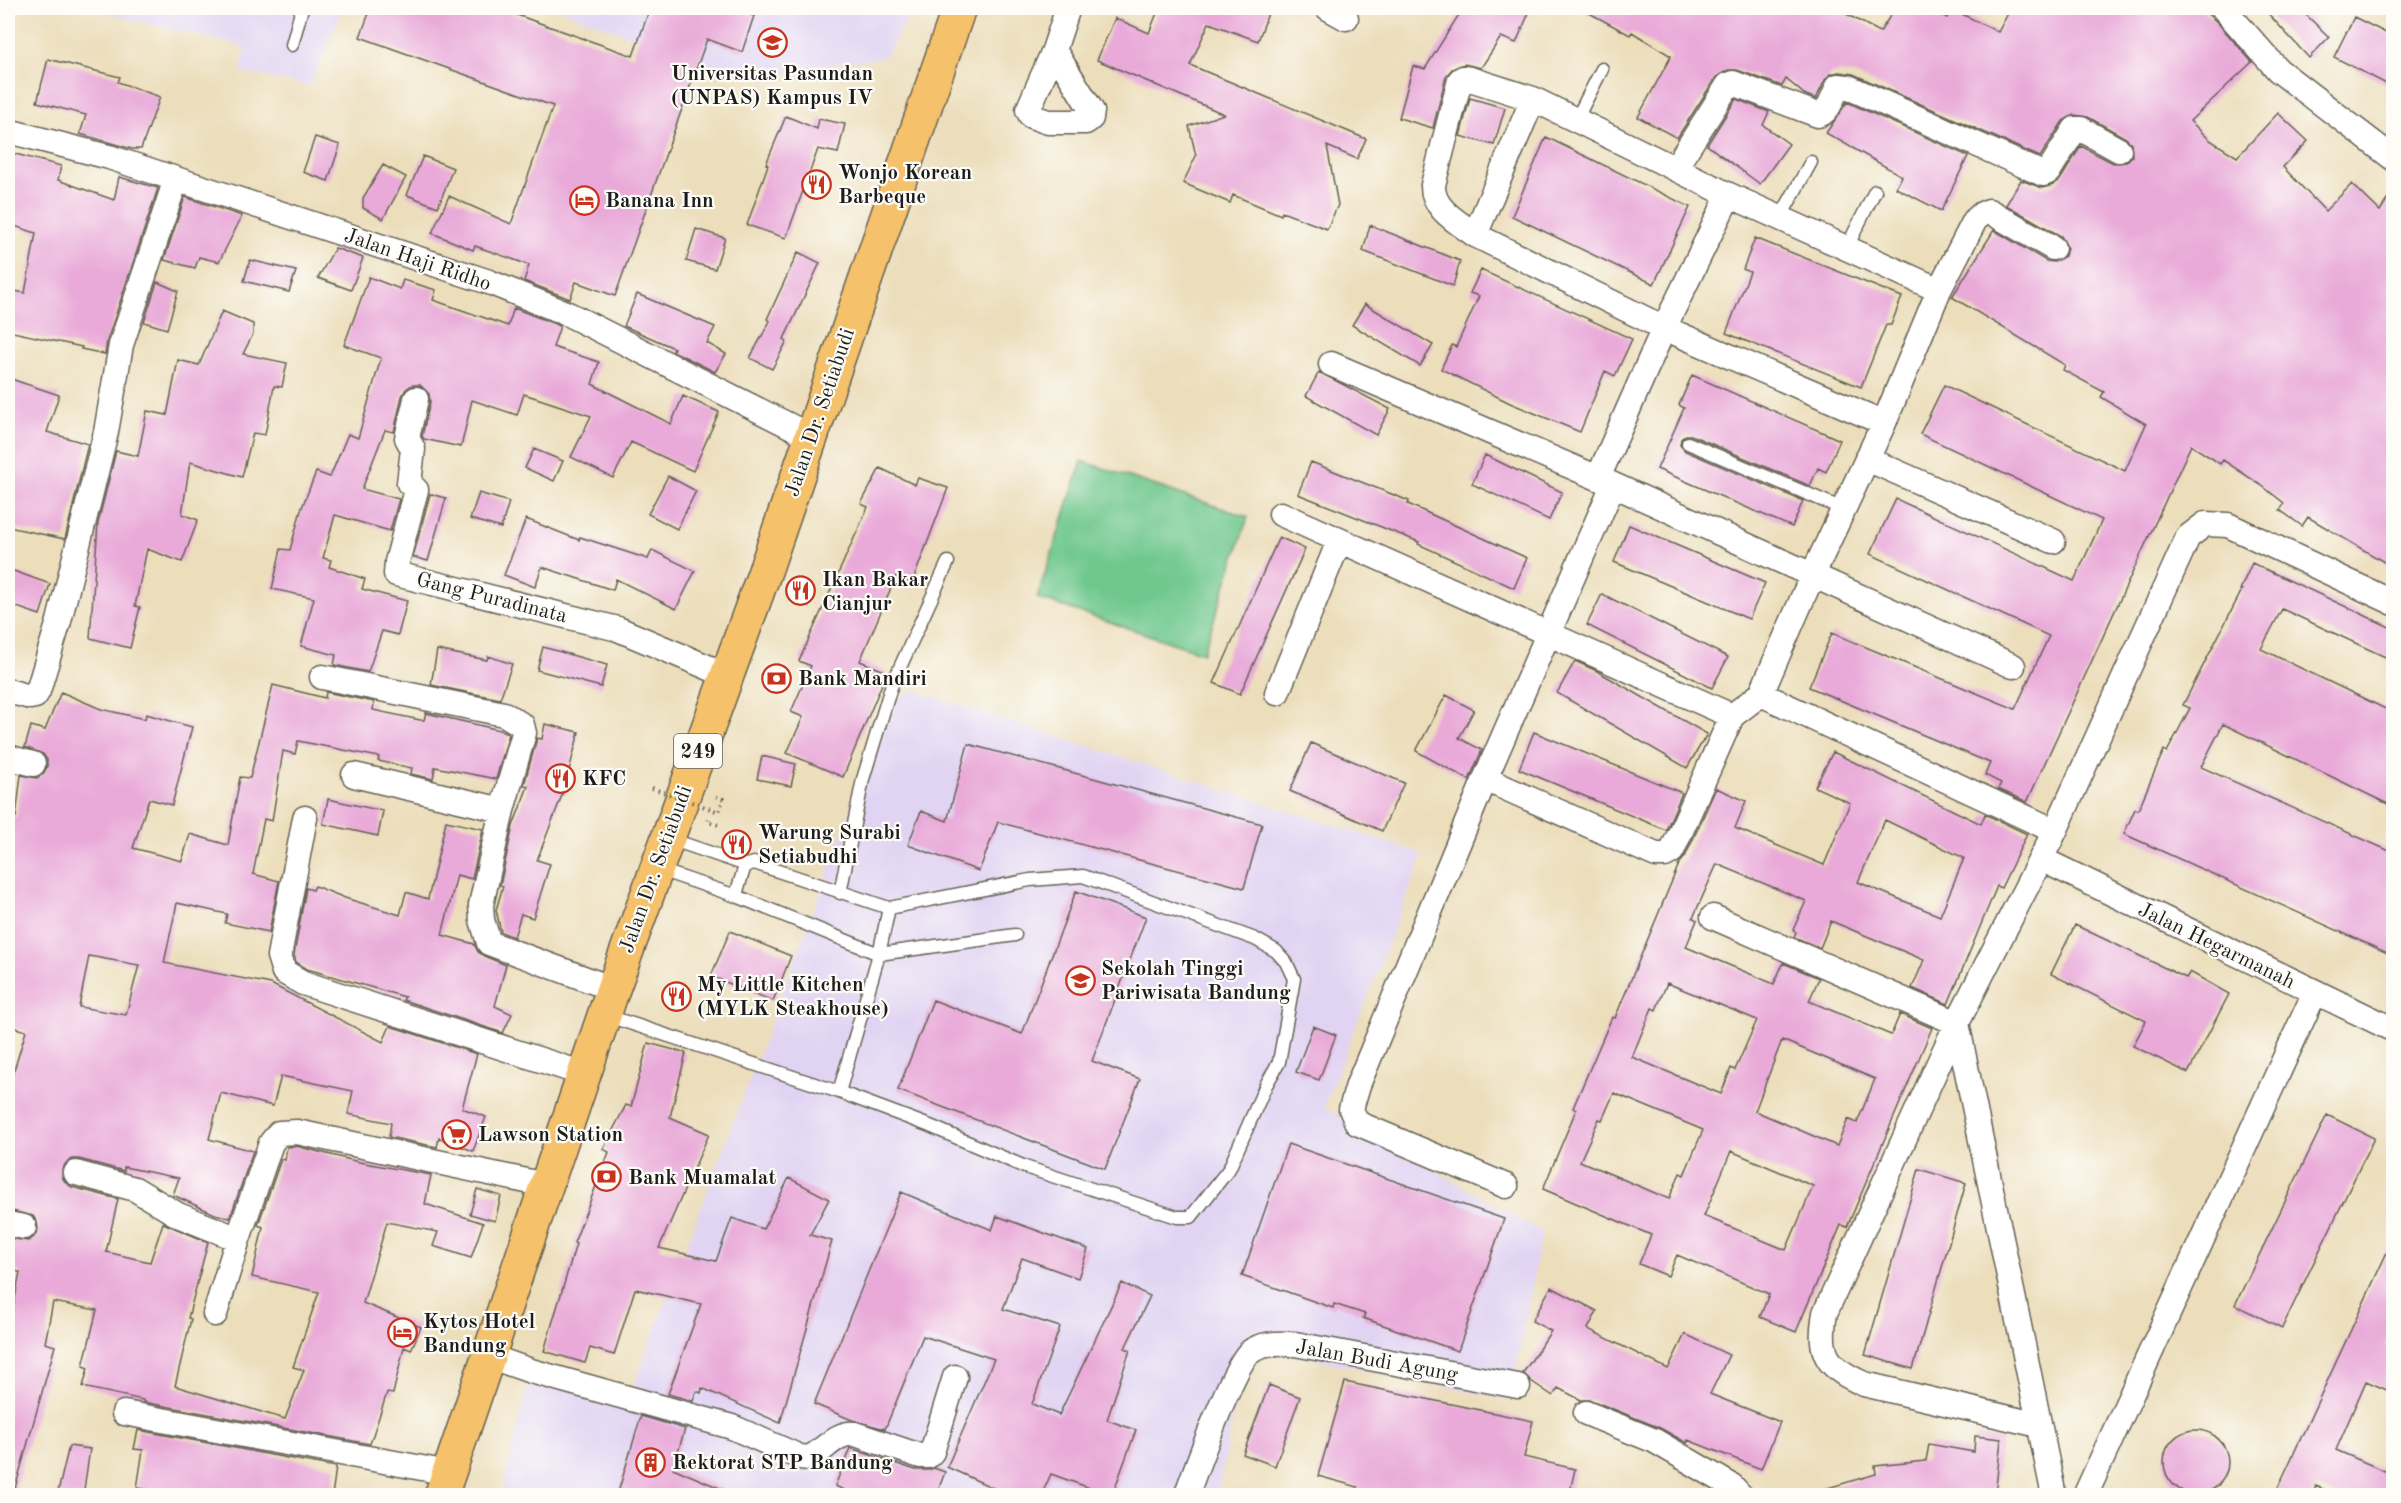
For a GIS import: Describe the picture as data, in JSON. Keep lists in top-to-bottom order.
{
  "streets": {
    "main road": ["Jalan Dr. Setiabudi", "249"],
    "street": [
      "Jalan Haji Ridho",
      "Gang Puradinata",
      "Jalan Hegarmanah",
      "Jalan Budi Agung"
    ]
  },
  "crossings": [
    ["Jalan Haji Ridho", "Jalan Dr. Setiabudi"],
    ["Jalan Dr. Setiabudi", "Gang Puradinata"]
  ],
  "places": {
    "school or university": ["Universitas Pasundan (UNPAS) Kampus IV", "Sekolah Tinggi Pariwisata Bandung"],
    "restaurant": [
      "Wonjo Korean Barbeque",
      "Ikan Bakar Cianjur",
      "KFC",
      "Warung Surabi Setiabudhi",
      "My Little Kitchen (MYLK Steakhouse)"
    ],
    "hotel": ["Banana Inn", "Kytos Hotel Bandung"],
    "bank": ["Bank Mandiri", "Bank Muamalat"],
    "supermarket": ["Lawson Station"],
    "building": ["Rektorat STP Bandung"]
  }
}
